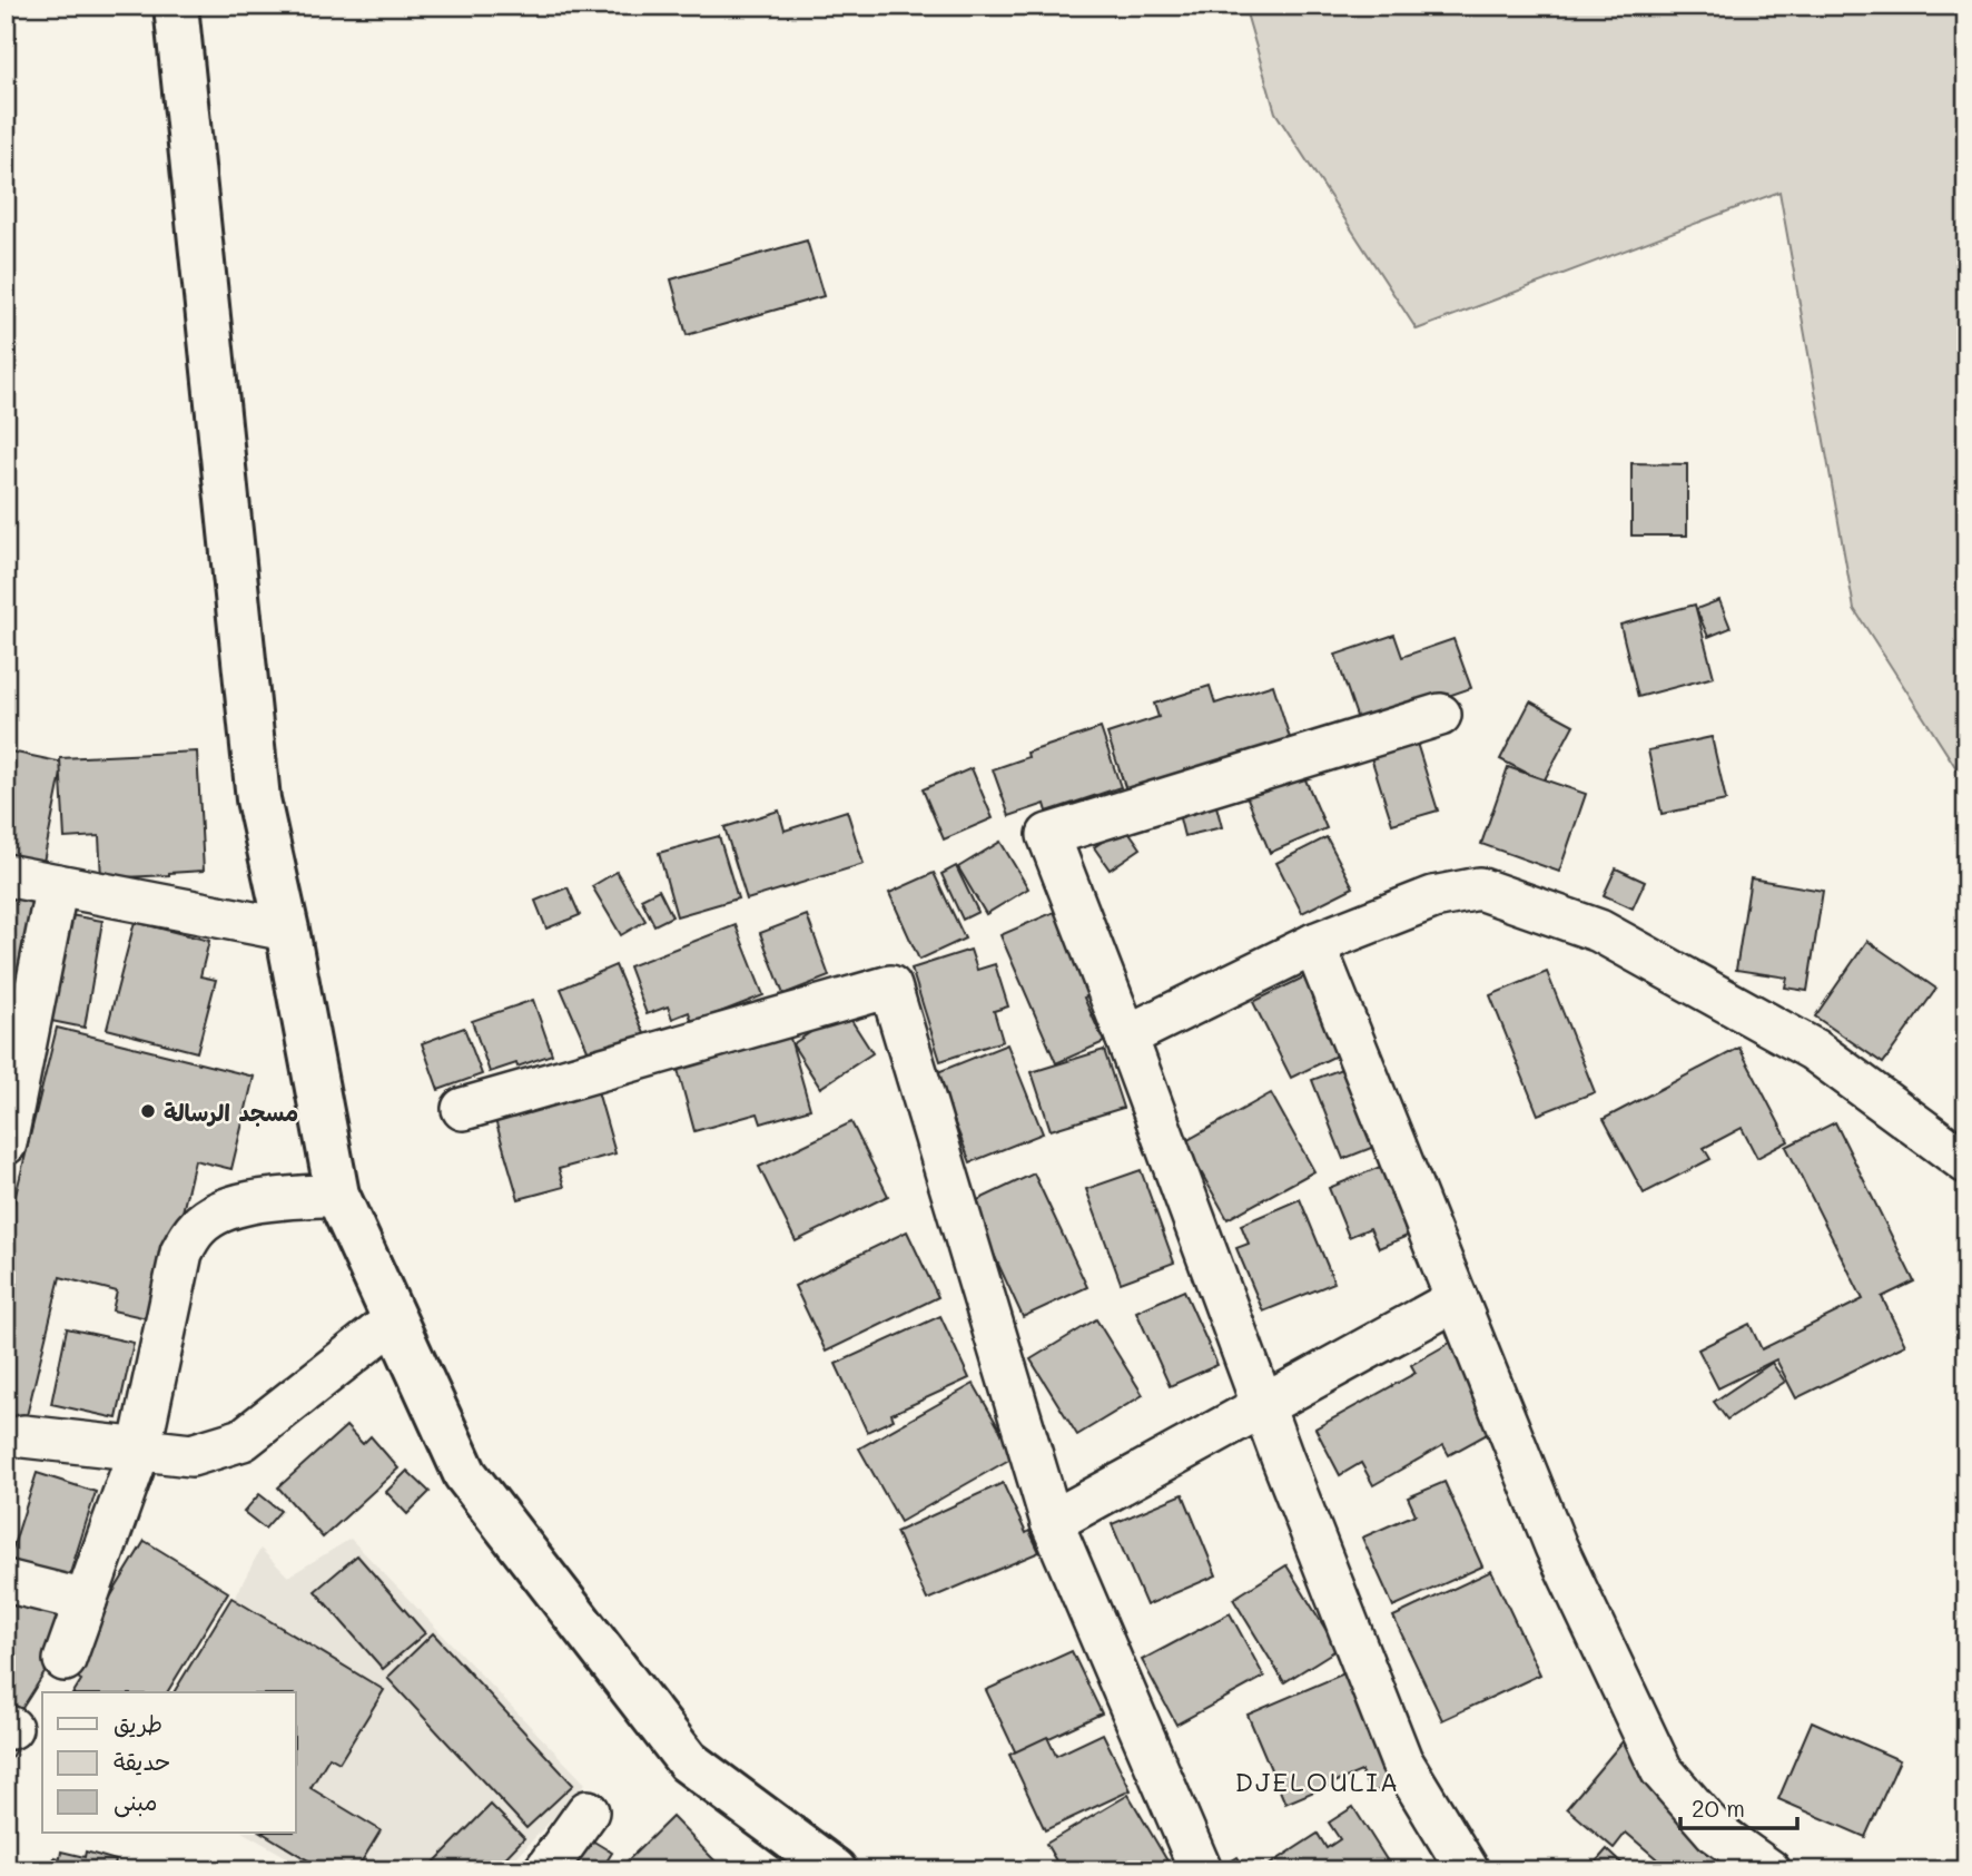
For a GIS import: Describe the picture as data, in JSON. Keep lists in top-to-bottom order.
{
  "districts": ["DJELOULIA"],
  "places": ["مسجد الرسالة"],
  "legend": ["طريق", "حديقة", "مبنى"],
  "scale_bar": "20 m"
}
